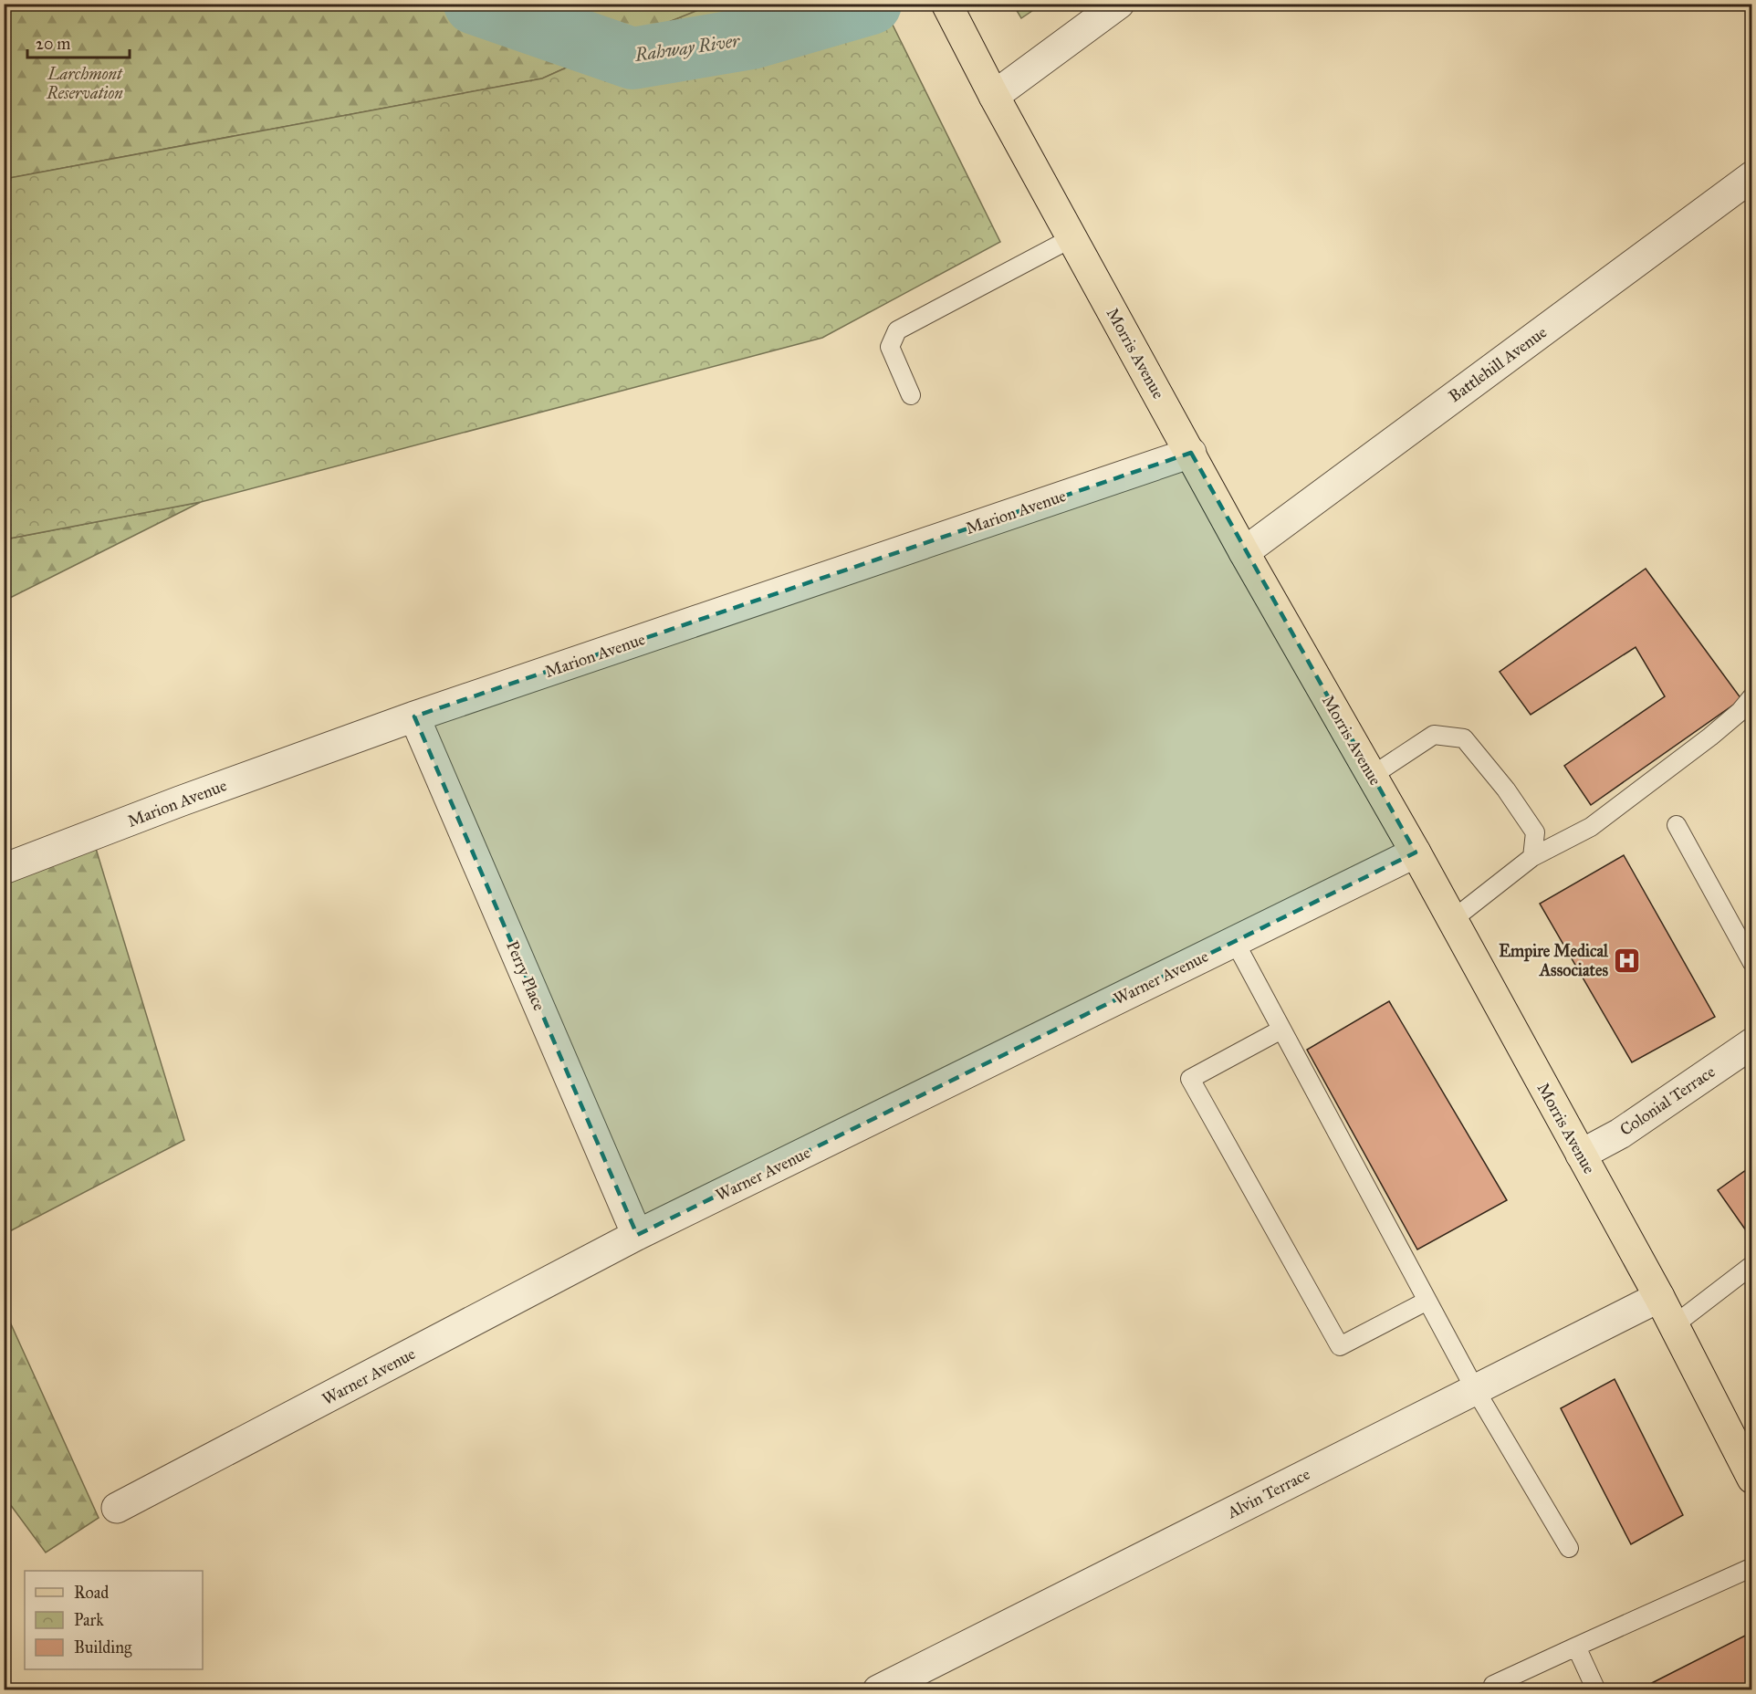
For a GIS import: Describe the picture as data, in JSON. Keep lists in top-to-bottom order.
{
  "streets": {
    "main road": ["Morris Avenue"],
    "street": [
      "Battlehill Avenue",
      "Marion Avenue",
      "Perry Place",
      "Warner Avenue",
      "Colonial Terrace",
      "Alvin Terrace"
    ]
  },
  "crossings": [
    ["Morris Avenue", "Battlehill Avenue"],
    ["Morris Avenue", "Marion Avenue"],
    ["Morris Avenue", "Warner Avenue"],
    ["Morris Avenue", "Colonial Terrace"],
    ["Morris Avenue", "Alvin Terrace"],
    ["Marion Avenue", "Perry Place"],
    ["Perry Place", "Warner Avenue"]
  ],
  "water": ["Rahway River"],
  "parks": ["Larchmont Reservation"],
  "places": {
    "hospital": ["Empire Medical Associates"]
  },
  "legend": ["Road", "Park", "Building"],
  "scale_bar": "20 m"
}
